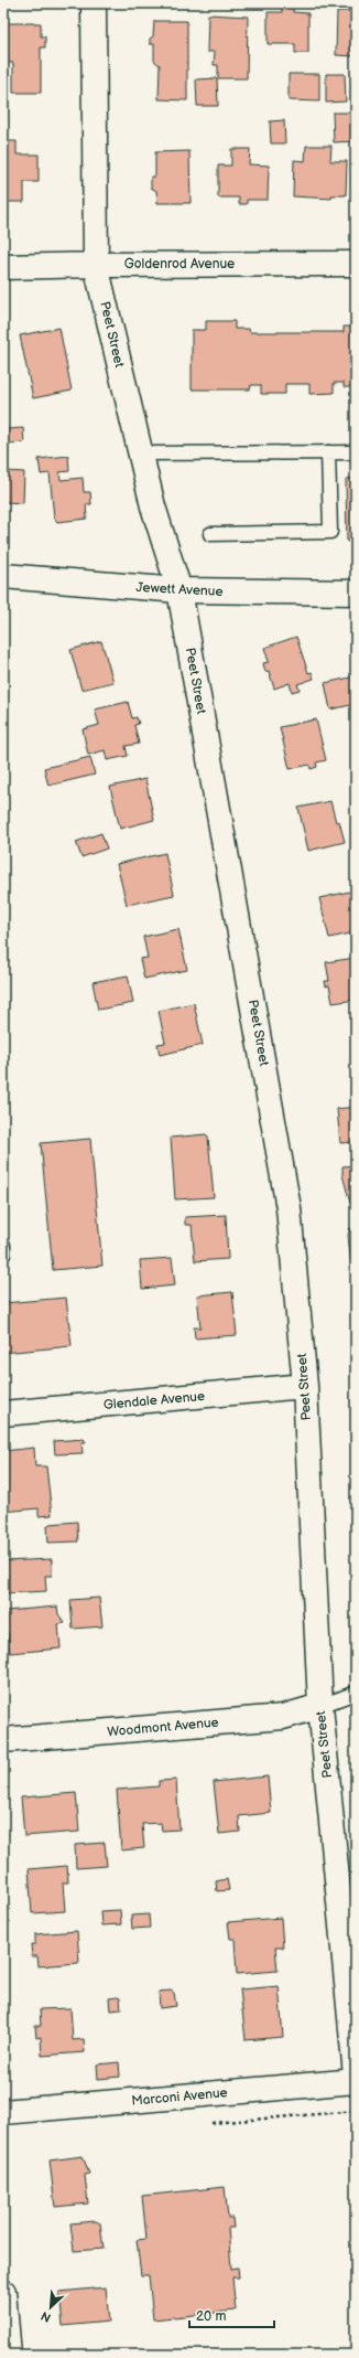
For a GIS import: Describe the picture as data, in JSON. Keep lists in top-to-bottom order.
{
  "streets": {
    "street": [
      "Goldenrod Avenue",
      "Peet Street",
      "Jewett Avenue",
      "Glendale Avenue",
      "Woodmont Avenue",
      "Marconi Avenue"
    ]
  },
  "crossings": [
    ["Goldenrod Avenue", "Peet Street"],
    ["Peet Street", "Jewett Avenue"],
    ["Peet Street", "Glendale Avenue"],
    ["Peet Street", "Woodmont Avenue"]
  ],
  "scale_bar": "20 m",
  "north": "bottom left"
}
